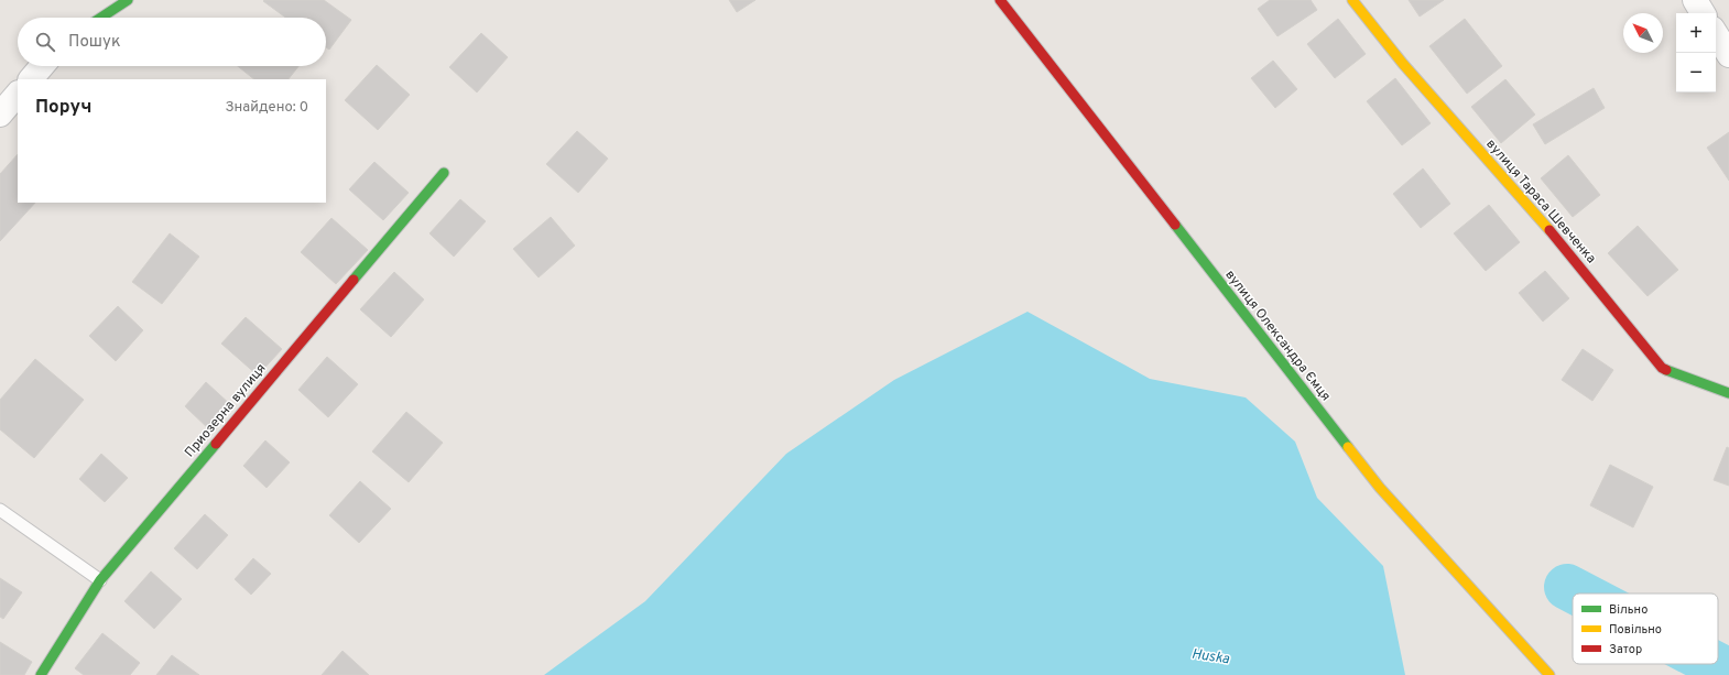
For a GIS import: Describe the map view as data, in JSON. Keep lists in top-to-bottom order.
{
  "streets": {
    "street": ["вулиця Тараса Шевченка", "вулиця Олександра Ємця", "Приозерна вулиця"]
  },
  "water": ["Huska"],
  "legend": ["Вільно", "Повільно", "Затор"],
  "north": "top left",
  "page": {
    "map_buttons": ["+", "−"],
    "search": "Пошук",
    "heading": ["Поруч", "Знайдено: 0"]
  }
}
